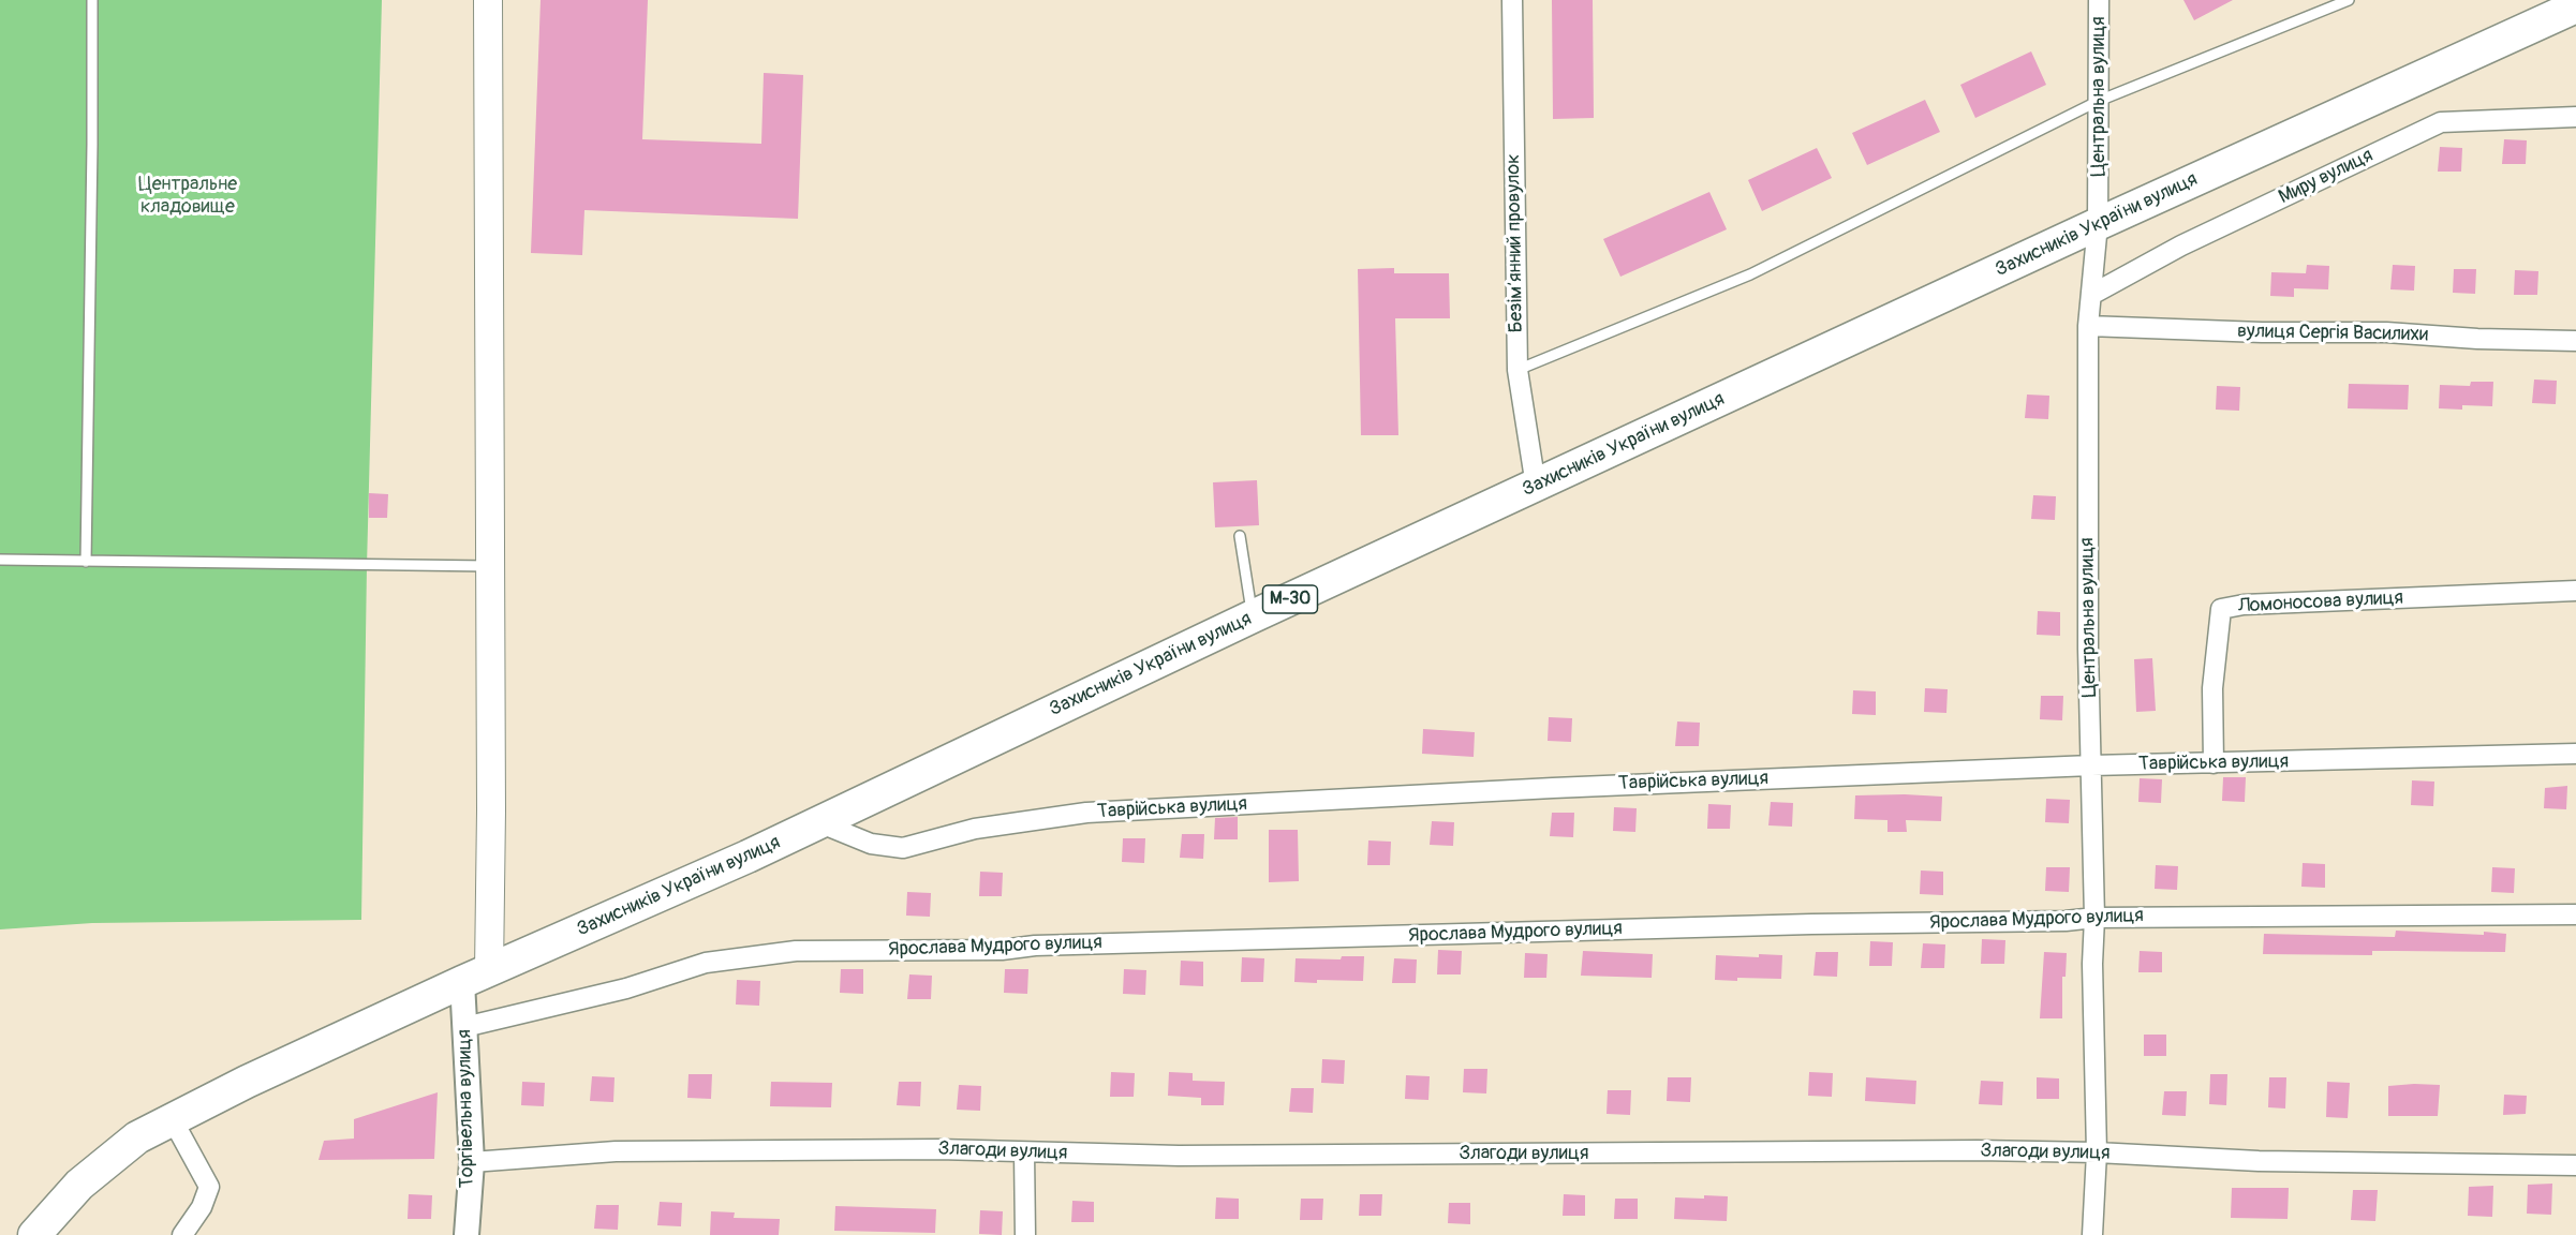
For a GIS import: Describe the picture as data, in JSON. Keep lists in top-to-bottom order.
{
  "streets": {
    "highway": ["Захисників України вулиця", "М-30"],
    "street": [
      "Центральна вулиця",
      "Миру вулиця",
      "Безімʼянний провулок",
      "вулиця Сергія Василихи",
      "Ломоносова вулиця",
      "Таврійська вулиця",
      "Ярослава Мудрого вулиця",
      "Торгівельна вулиця",
      "Злагоди вулиця"
    ]
  },
  "crossings": [
    ["Центральна вулиця", "Миру вулиця"],
    ["Центральна вулиця", "Захисників України вулиця"],
    ["Центральна вулиця", "вулиця Сергія Василихи"],
    ["Центральна вулиця", "Таврійська вулиця"],
    ["Центральна вулиця", "Ярослава Мудрого вулиця"],
    ["Центральна вулиця", "Злагоди вулиця"],
    ["Захисників України вулиця", "Безімʼянний провулок"],
    ["Захисників України вулиця", "Таврійська вулиця"],
    ["Захисників України вулиця", "Торгівельна вулиця"],
    ["Ломоносова вулиця", "Таврійська вулиця"],
    ["Ярослава Мудрого вулиця", "Торгівельна вулиця"],
    ["Торгівельна вулиця", "Злагоди вулиця"]
  ],
  "parks": ["Центральне кладовище"]
}
